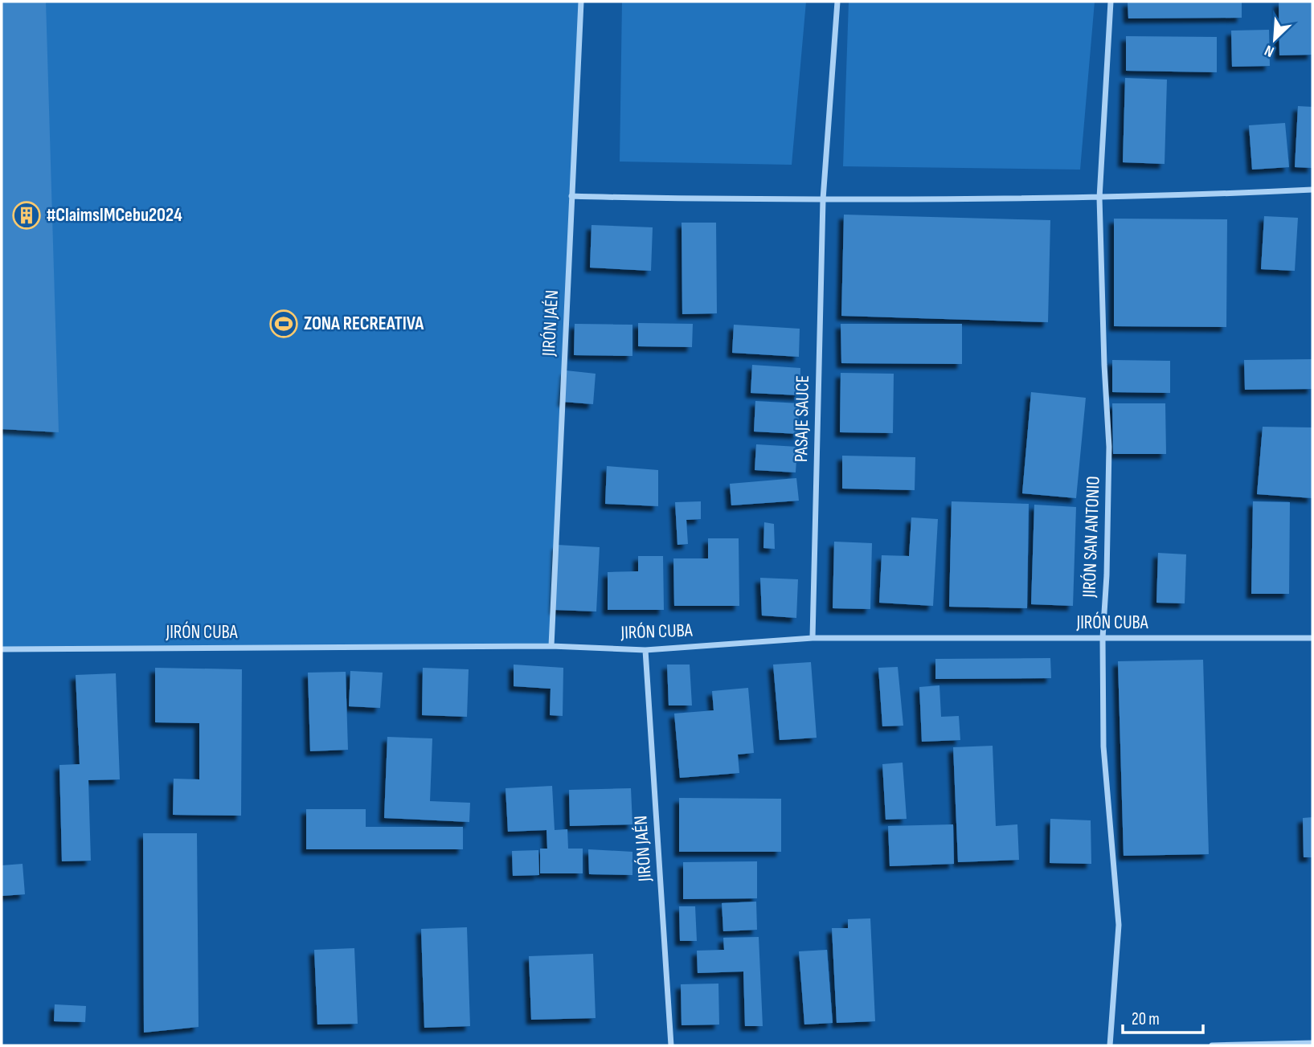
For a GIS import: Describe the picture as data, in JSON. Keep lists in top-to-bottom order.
{
  "streets": {
    "street": [
      "JIRÓN JAÉN",
      "PASAJE SAUCE",
      "JIRÓN SAN ANTONIO",
      "JIRÓN CUBA"
    ]
  },
  "crossings": [
    ["JIRÓN JAÉN", "JIRÓN CUBA"],
    ["PASAJE SAUCE", "JIRÓN CUBA"],
    ["JIRÓN SAN ANTONIO", "JIRÓN CUBA"]
  ],
  "places": {
    "building": ["#ClaimsIMCebu2024"],
    "sports": ["ZONA RECREATIVA"]
  },
  "scale_bar": "20 m",
  "north": "bottom left"
}
